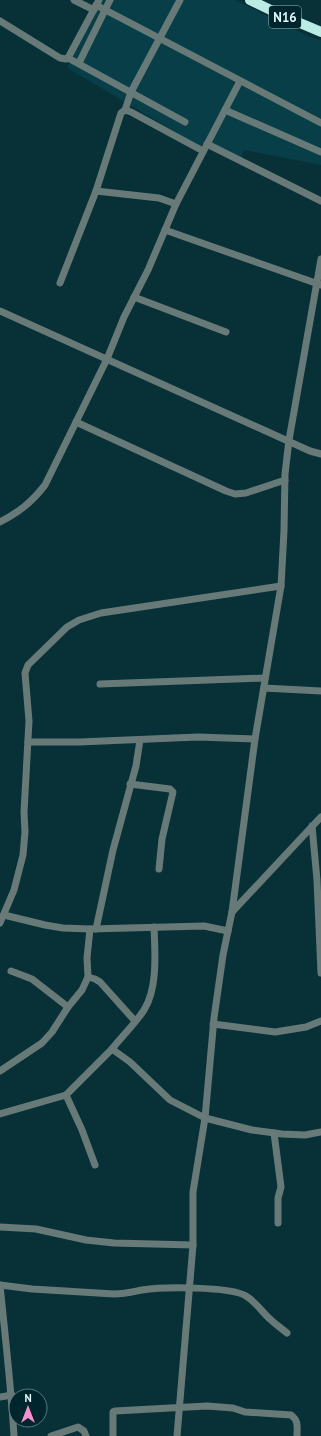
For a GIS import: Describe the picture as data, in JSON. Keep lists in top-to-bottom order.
{
  "streets": {
    "highway": ["N16"]
  },
  "north": "top"
}
